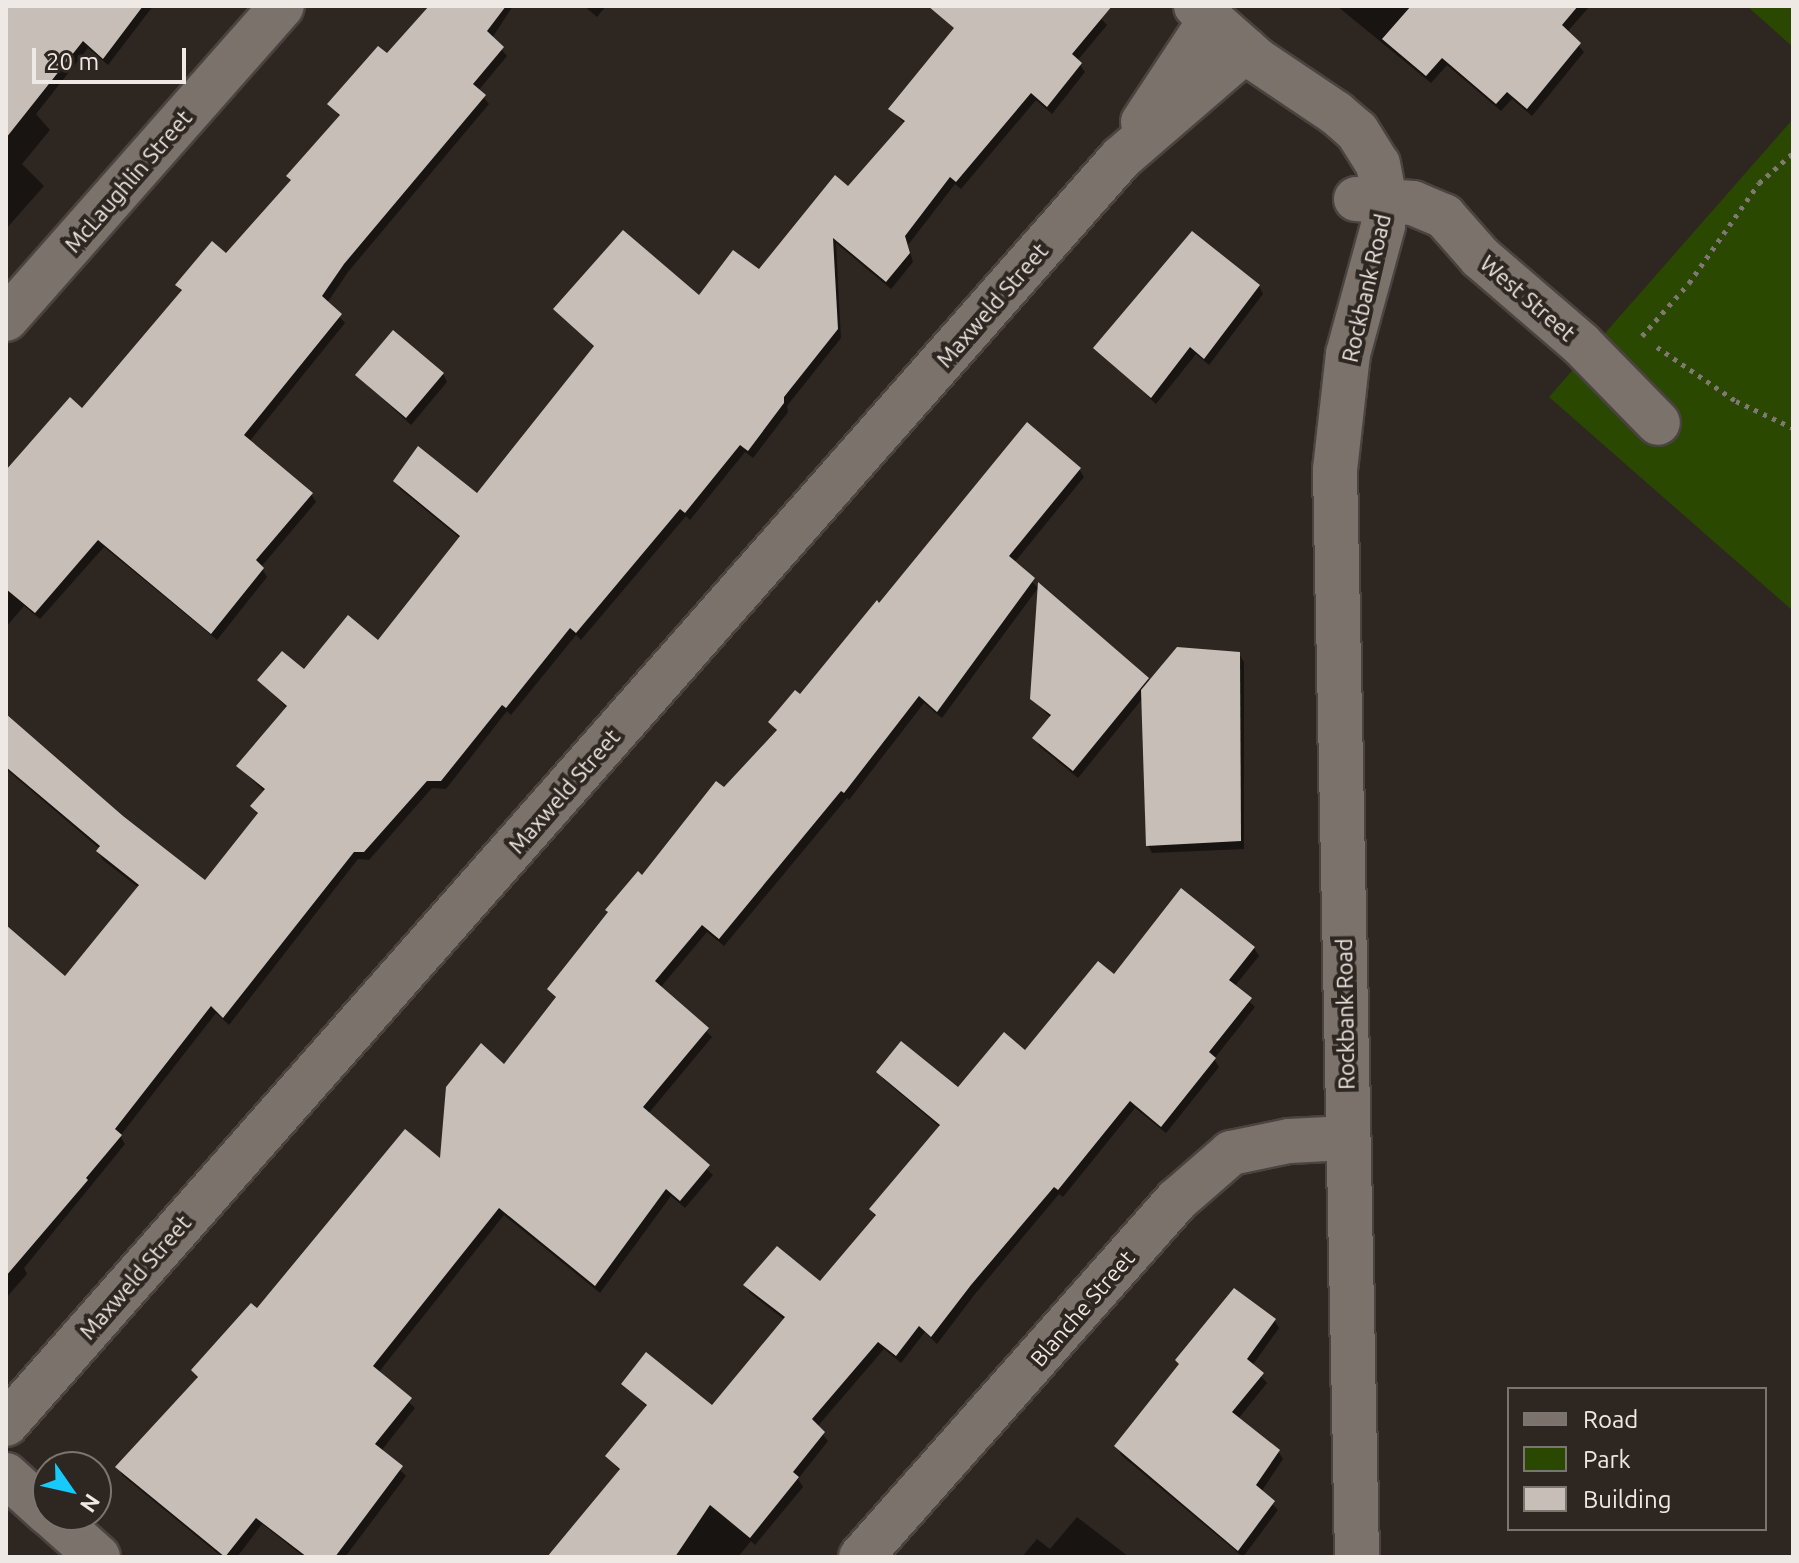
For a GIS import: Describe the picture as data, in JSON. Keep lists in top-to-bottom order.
{
  "streets": {
    "street": [
      "McLaughlin Street",
      "Rockbank Road",
      "West Street",
      "Maxweld Street",
      "Blanche Street"
    ]
  },
  "crossings": [
    ["Rockbank Road", "West Street"],
    ["Rockbank Road", "Blanche Street"]
  ],
  "legend": ["Road", "Park", "Building"],
  "scale_bar": "20 m",
  "north": "bottom right"
}
